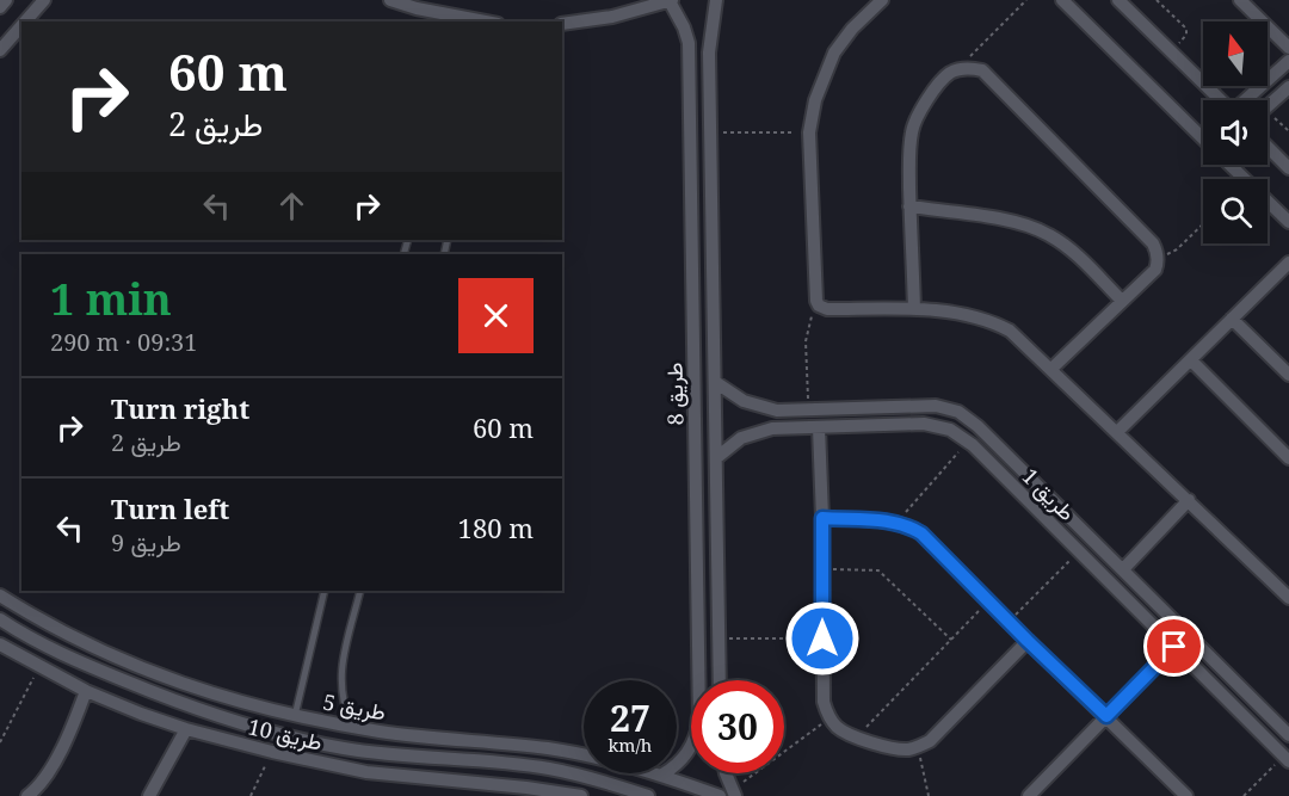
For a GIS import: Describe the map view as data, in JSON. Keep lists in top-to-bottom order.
{
  "streets": {
    "street": [
      "طريق 8",
      "طريق 1",
      "طريق 5",
      "طريق 10"
    ]
  },
  "crossings": [
    ["طريق 8", "طريق 1"],
    ["طريق 8", "طريق 5"]
  ],
  "north": "top",
  "page": {
    "turn": ["60 m", "طريق 2"],
    "heading": ["1 min", "290 m · 09:31"],
    "list": [
      {
        "name": "Turn right",
        "note": "طريق 2",
        "value": "60 m"
      },
      {
        "name": "Turn left",
        "note": "طريق 9",
        "value": "180 m"
      }
    ],
    "speed": "27 km/h",
    "limit": "30"
  }
}
